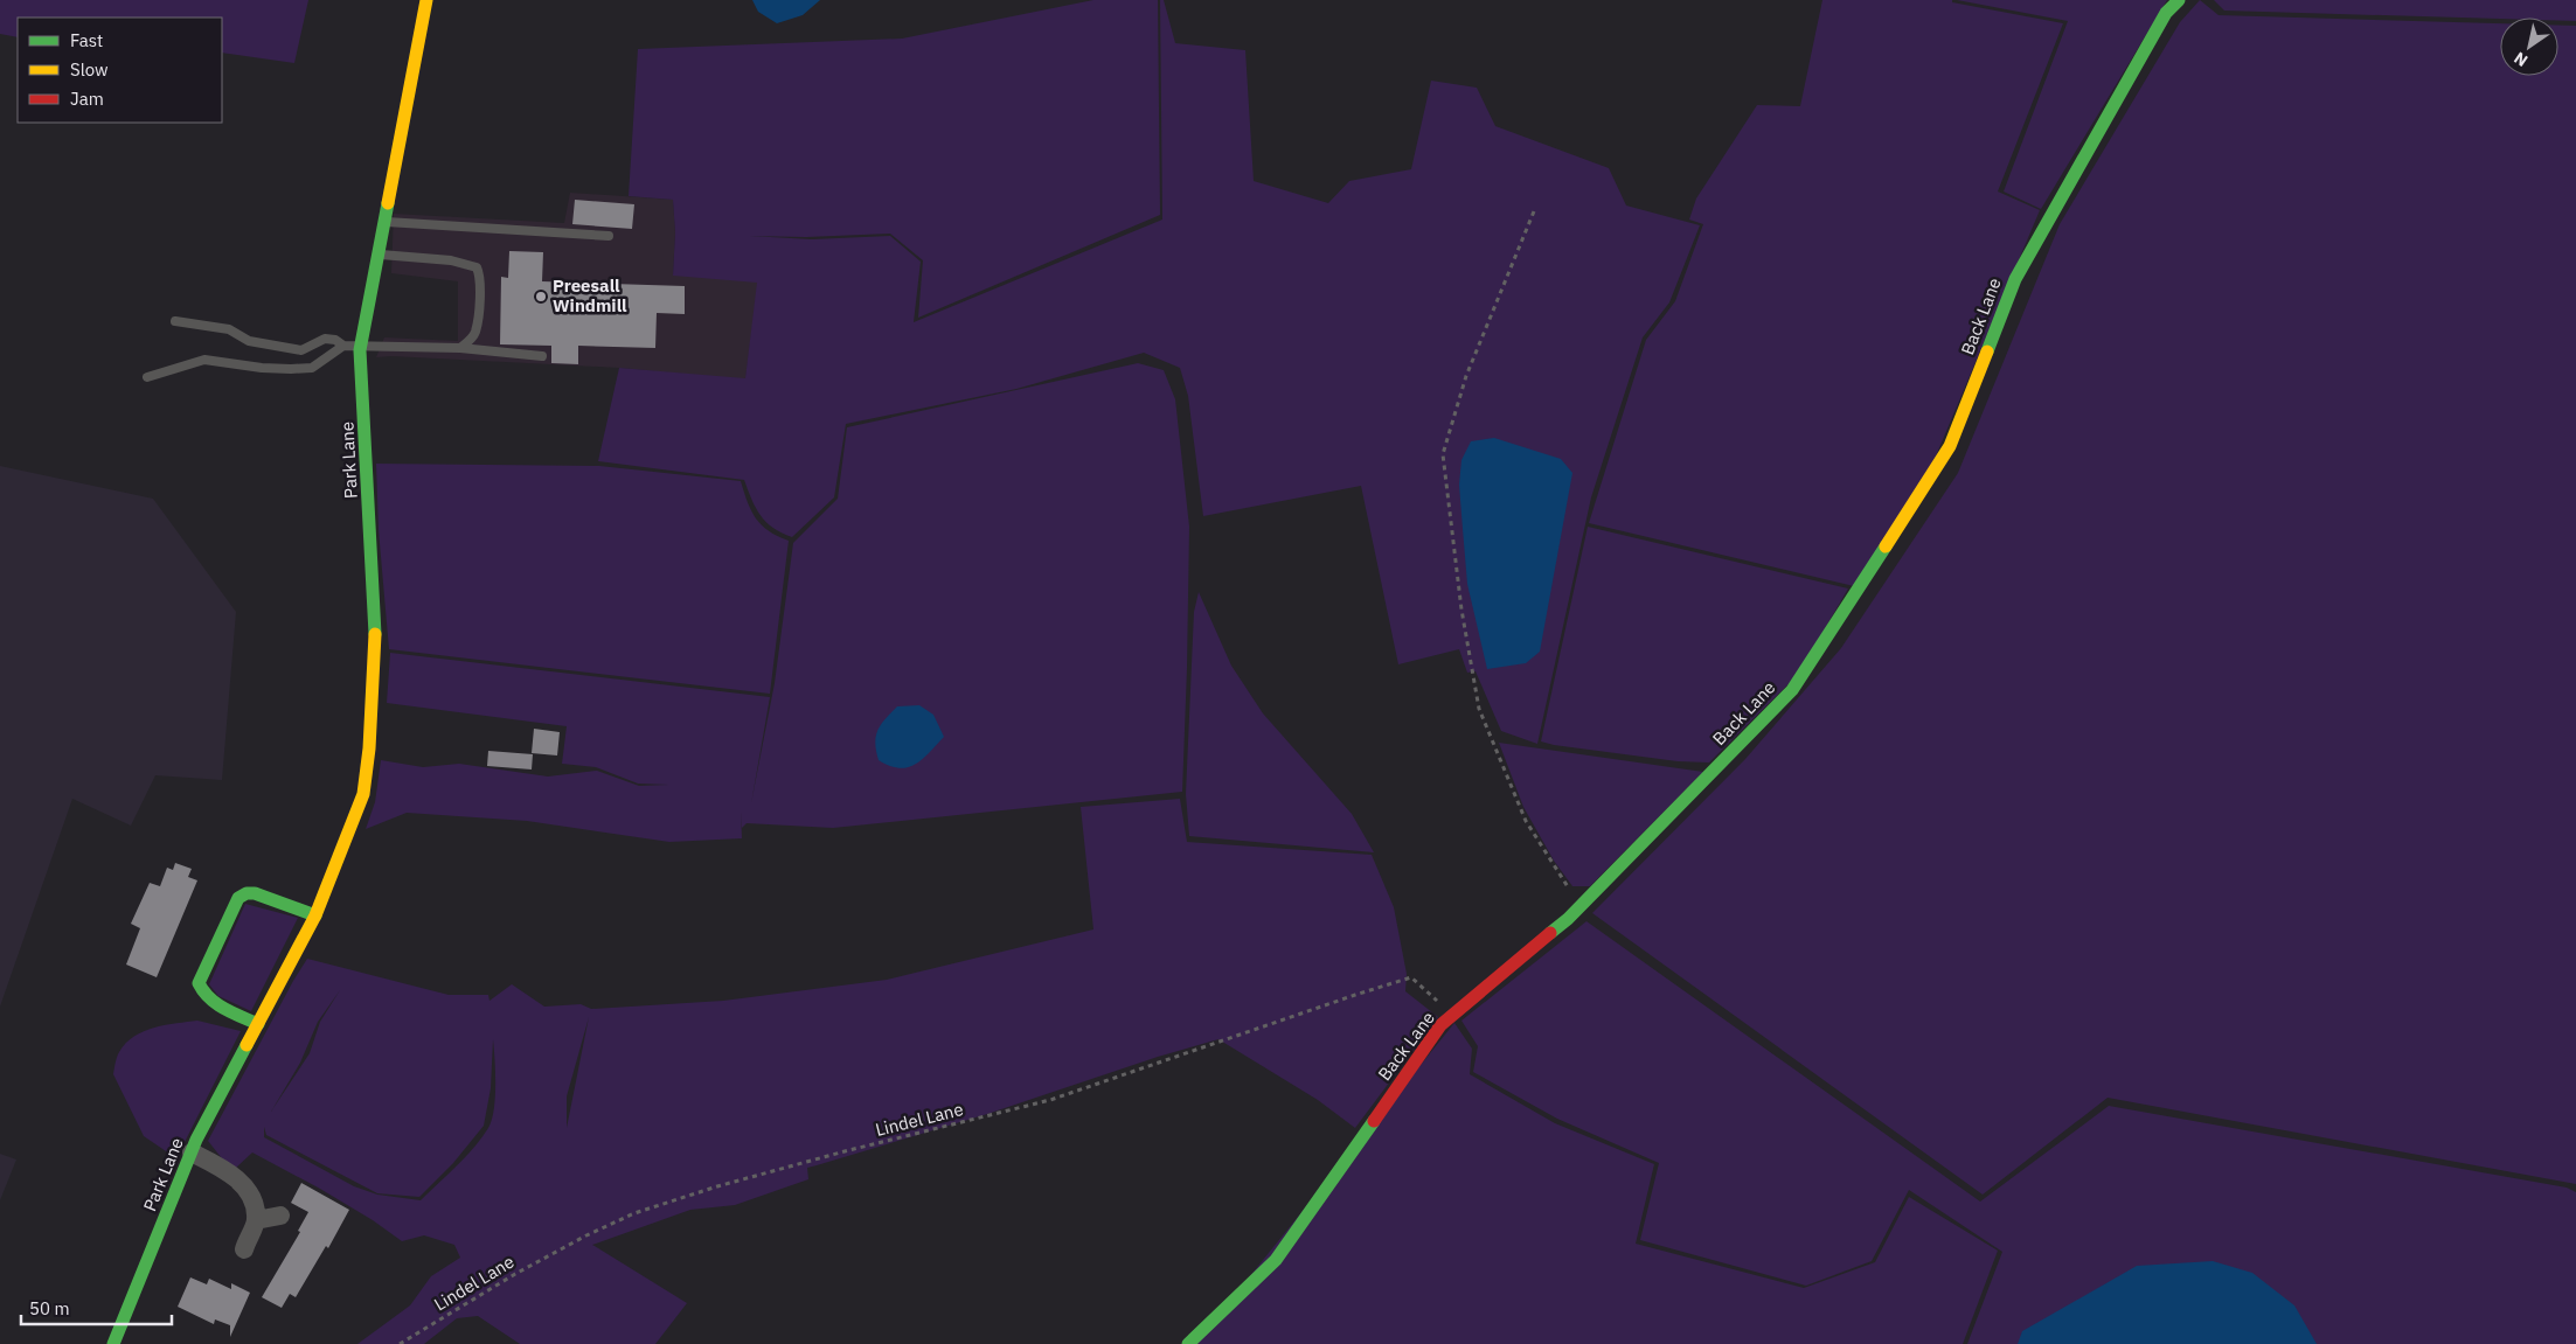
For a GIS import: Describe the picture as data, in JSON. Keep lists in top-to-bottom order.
{
  "streets": {
    "street": ["Back Lane", "Park Lane"],
    "path": ["Lindel Lane"]
  },
  "crossings": [
    ["Back Lane", "Lindel Lane"]
  ],
  "places": ["Preesall Windmill"],
  "legend": ["Fast", "Slow", "Jam"],
  "scale_bar": "50 m",
  "north": "bottom left"
}
